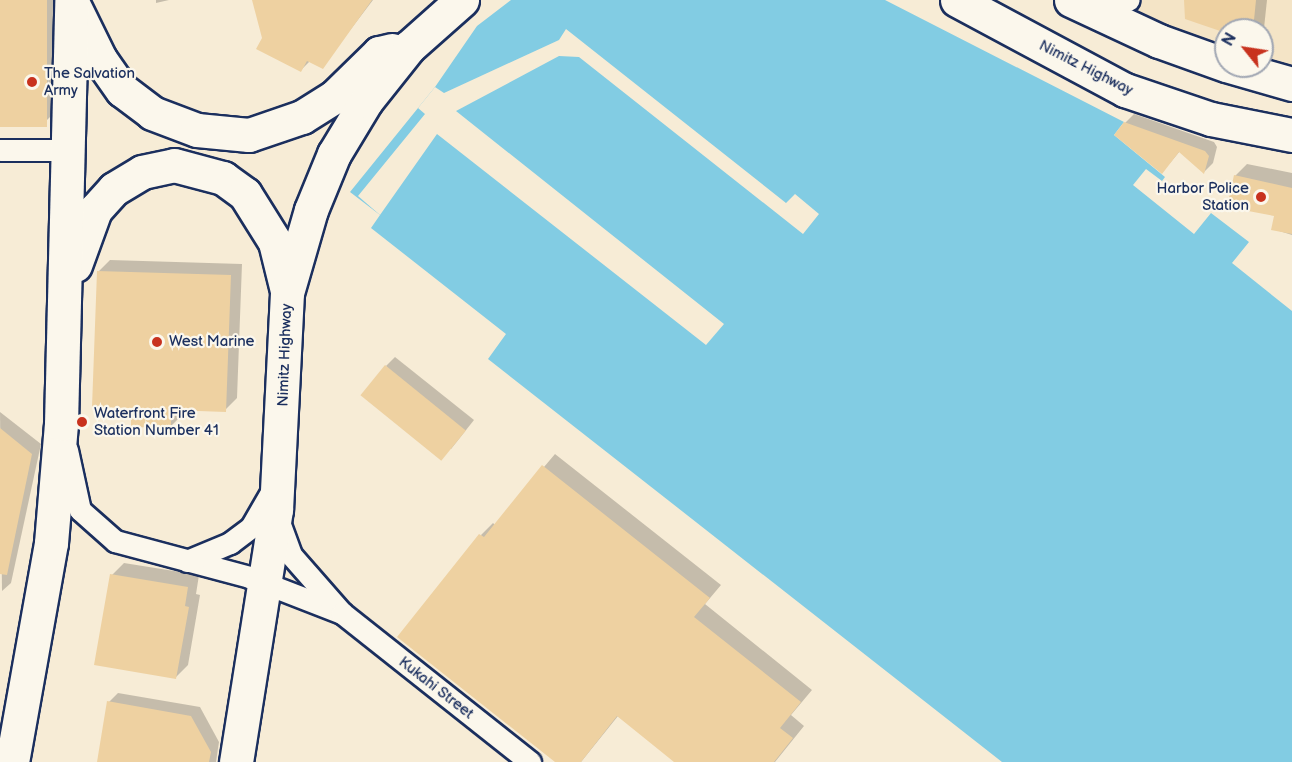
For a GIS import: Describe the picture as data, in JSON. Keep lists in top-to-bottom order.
{
  "streets": {
    "main road": ["Nimitz Highway"],
    "street": ["Kukahi Street"]
  },
  "crossings": [
    ["Nimitz Highway", "Kukahi Street"]
  ],
  "places": [
    "The Salvation Army",
    "Harbor Police Station",
    "West Marine",
    "Waterfront Fire Station Number 41"
  ],
  "north": "top left"
}
